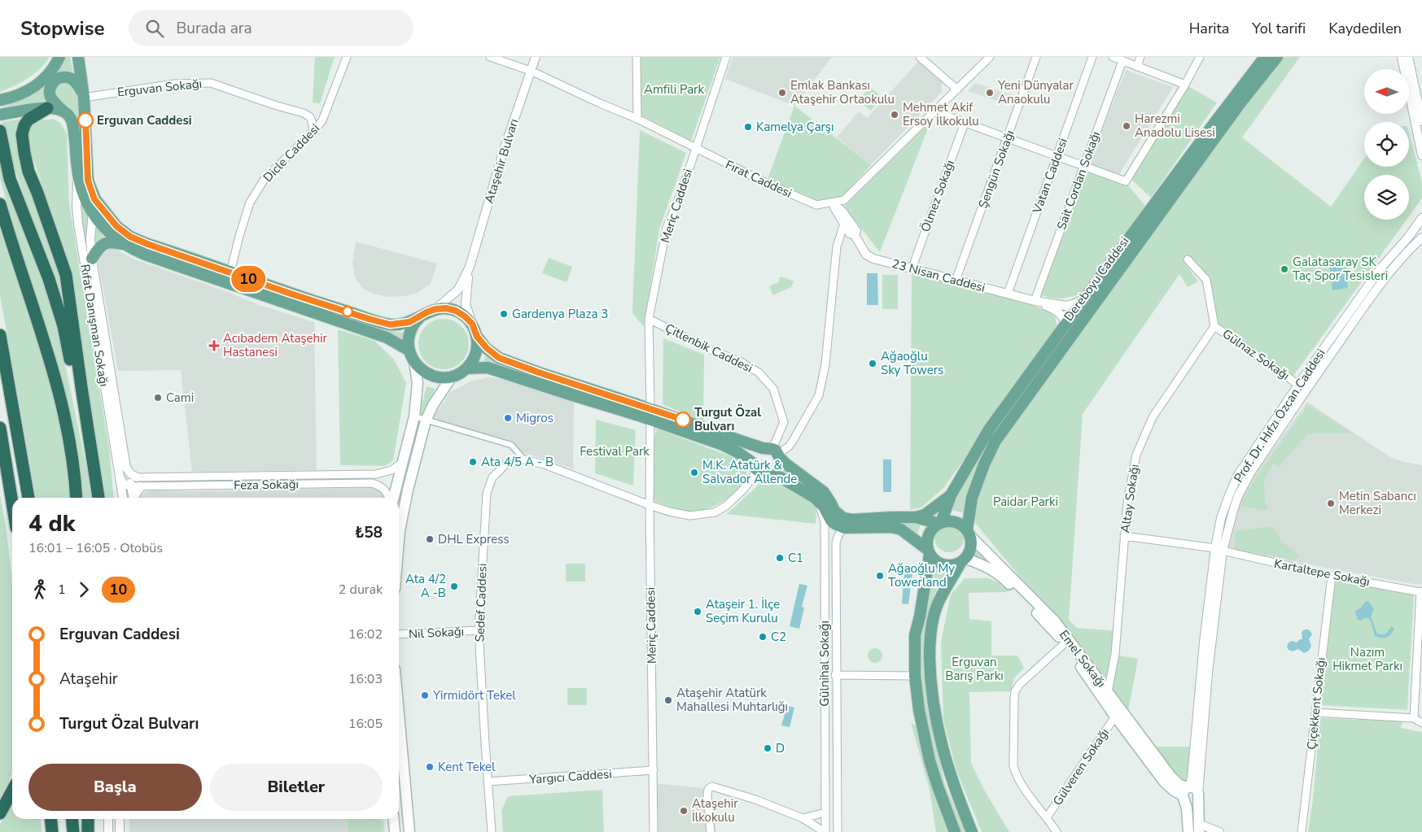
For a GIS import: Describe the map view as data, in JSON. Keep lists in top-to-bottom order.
{
  "streets": {
    "main road": ["Dereboyu Caddesi", "Emel Sokağı"],
    "street": [
      "Erguvan Sokağı",
      "Dicle Caddesi",
      "Ataşehir Bulvarı",
      "Şengün Sokağı",
      "Vatan Caddesi",
      "Fırat Caddesi",
      "Sait Cordan Sokağı",
      "Ölmez Sokağı",
      "Meriç Caddesi",
      "23 Nisan Caddesi",
      "Rıfat Danışman Sokağı",
      "Çitlenbik Caddesi",
      "Gülnaz Sokağı",
      "Prof. Dr. Hıfzı Özcan Caddesi",
      "Feza Sokağı",
      "Altay Sokağı",
      "Kartaltepe Sokağı",
      "Sedef Caddesi",
      "Nil Sokağı",
      "Gülnihal Sokağı",
      "Çiçekkent Sokağı",
      "Gülveren Sokağı",
      "Yargıcı Caddesi"
    ]
  },
  "crossings": [
    ["Erguvan Sokağı", "Dicle Caddesi"],
    ["Ataşehir Bulvarı", "Fırat Caddesi"],
    ["Şengün Sokağı", "23 Nisan Caddesi"],
    ["Vatan Caddesi", "23 Nisan Caddesi"],
    ["Fırat Caddesi", "Meriç Caddesi"],
    ["Sait Cordan Sokağı", "23 Nisan Caddesi"],
    ["Ölmez Sokağı", "23 Nisan Caddesi"],
    ["Meriç Caddesi", "Çitlenbik Caddesi"],
    ["Meriç Caddesi", "Sedef Caddesi"],
    ["Meriç Caddesi", "Yargıcı Caddesi"],
    ["Dereboyu Caddesi", "Emel Sokağı"],
    ["Rıfat Danışman Sokağı", "Feza Sokağı"],
    ["Çitlenbik Caddesi", "Sedef Caddesi"],
    ["Gülnaz Sokağı", "Prof. Dr. Hıfzı Özcan Caddesi"],
    ["Gülnaz Sokağı", "Altay Sokağı"],
    ["Prof. Dr. Hıfzı Özcan Caddesi", "Kartaltepe Sokağı"],
    ["Prof. Dr. Hıfzı Özcan Caddesi", "Emel Sokağı"],
    ["Altay Sokağı", "Kartaltepe Sokağı"],
    ["Altay Sokağı", "Emel Sokağı"],
    ["Kartaltepe Sokağı", "Çiçekkent Sokağı"],
    ["Sedef Caddesi", "Nil Sokağı"],
    ["Sedef Caddesi", "Yargıcı Caddesi"],
    ["Emel Sokağı", "Gülveren Sokağı"]
  ],
  "parks": [
    "Amfili Park",
    "Festival Park",
    "Paidar Parki",
    "Nazım Hikmet Parkı",
    "Erguvan Barış Parkı"
  ],
  "places": {
    "other": [
      "Emlak Bankası Ataşehir Ortaokulu",
      "Yeni Dünyalar Anaokulu",
      "Mehmet Akif Ersoy İlkokulu",
      "Erguvan Caddesi",
      "Harezmi Anadolu Lisesi",
      "Kamelya Çarşı",
      "Galatasaray SK Taç Spor Tesisleri",
      "Gardenya Plaza 3",
      "Ağaoğlu Sky Towers",
      "Cami",
      "Migros",
      "Turgut Özal Bulvarı",
      "Ata 4/5 A - B",
      "M.K. Atatürk & Salvador Allende",
      "Metin Sabancı Merkezi",
      "DHL Express",
      "C1",
      "Ağaoğlu My Towerland",
      "Ata 4/2 A -B",
      "Ataşeir 1. İlçe Seçim Kurulu",
      "C2",
      "Yirmidört Tekel",
      "Ataşehir Atatürk Mahallesi Muhtarlığı",
      "D",
      "Kent Tekel",
      "Ataşehir İlkokulu"
    ],
    "health": ["Acıbadem Ataşehir Hastanesi"]
  },
  "lines": ["bus line 10"],
  "north": "left",
  "page": {
    "header": "Stopwise",
    "search": "Burada ara",
    "nav": ["Harita", "Yol tarifi", "Kaydedilen"],
    "on_map": "10",
    "heading": ["4 dk", "16:01 – 16:05 · Otobüs", "₺58"],
    "legs": ["1", "10", "2 durak"],
    "list": [
      {
        "name": "Erguvan Caddesi",
        "value": "16:02"
      },
      {
        "name": "Ataşehir",
        "value": "16:03"
      },
      {
        "name": "Turgut Özal Bulvarı",
        "value": "16:05"
      }
    ],
    "buttons": ["Başla", "Biletler"]
  }
}
